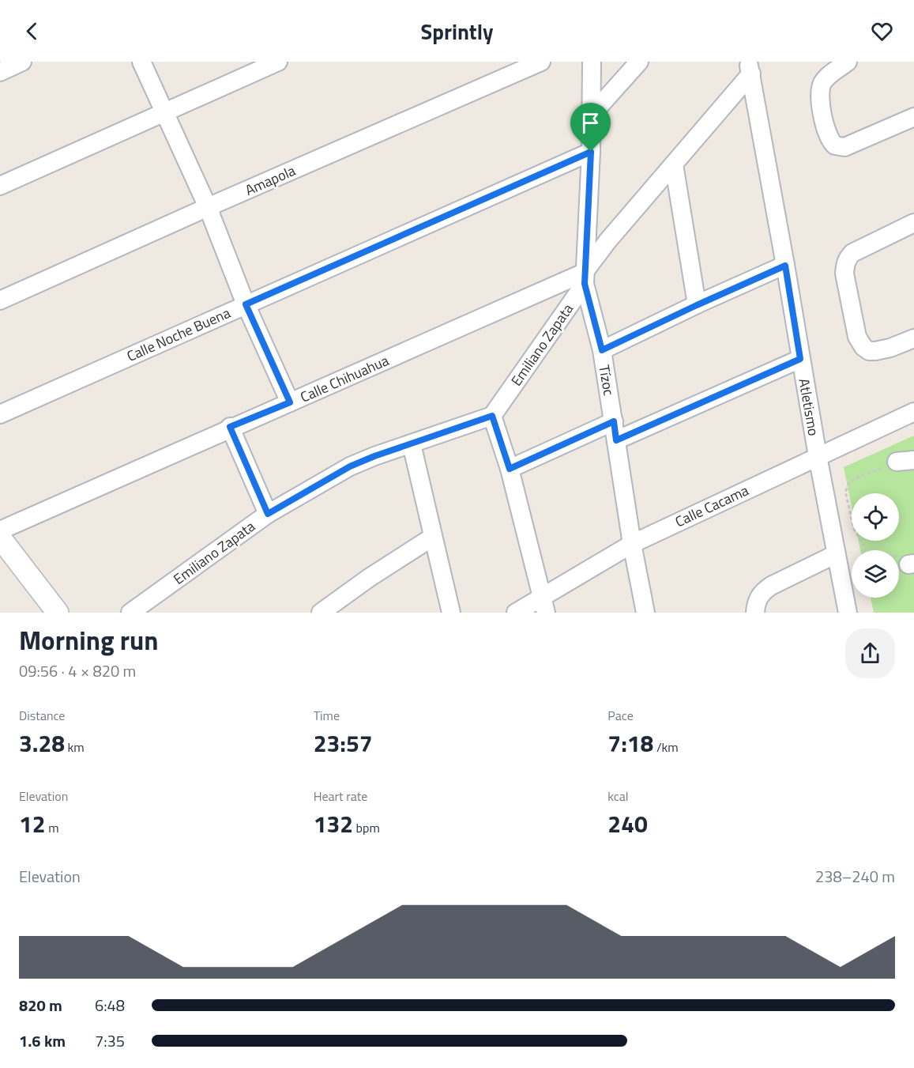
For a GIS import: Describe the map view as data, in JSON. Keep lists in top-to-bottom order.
{
  "streets": {
    "street": [
      "Amapola",
      "Calle Noche Buena",
      "Emiliano Zapata",
      "Calle Chihuahua",
      "Tízoc",
      "Atletismo",
      "Calle Cacama"
    ]
  },
  "crossings": [
    ["Calle Noche Buena", "Tízoc"],
    ["Emiliano Zapata", "Calle Chihuahua"],
    ["Emiliano Zapata", "Tízoc"],
    ["Emiliano Zapata", "Atletismo"],
    ["Calle Chihuahua", "Tízoc"],
    ["Tízoc", "Calle Cacama"],
    ["Atletismo", "Calle Cacama"]
  ],
  "page": {
    "header": "Sprintly",
    "heading": ["Morning run", "09:56 · 4 × 820 m"],
    "stats": [
      ["Distance", "3.28 km"],
      ["Time", "23:57"],
      ["Pace", "7:18 /km"],
      ["Elevation", "12 m"],
      ["Heart rate", "132 bpm"],
      ["kcal", "240"]
    ],
    "chart": ["Elevation", "238–240 m"],
    "list": [
      {
        "name": "820 m",
        "note": "6:48"
      },
      {
        "name": "1.6 km",
        "note": "7:35"
      }
    ]
  }
}
